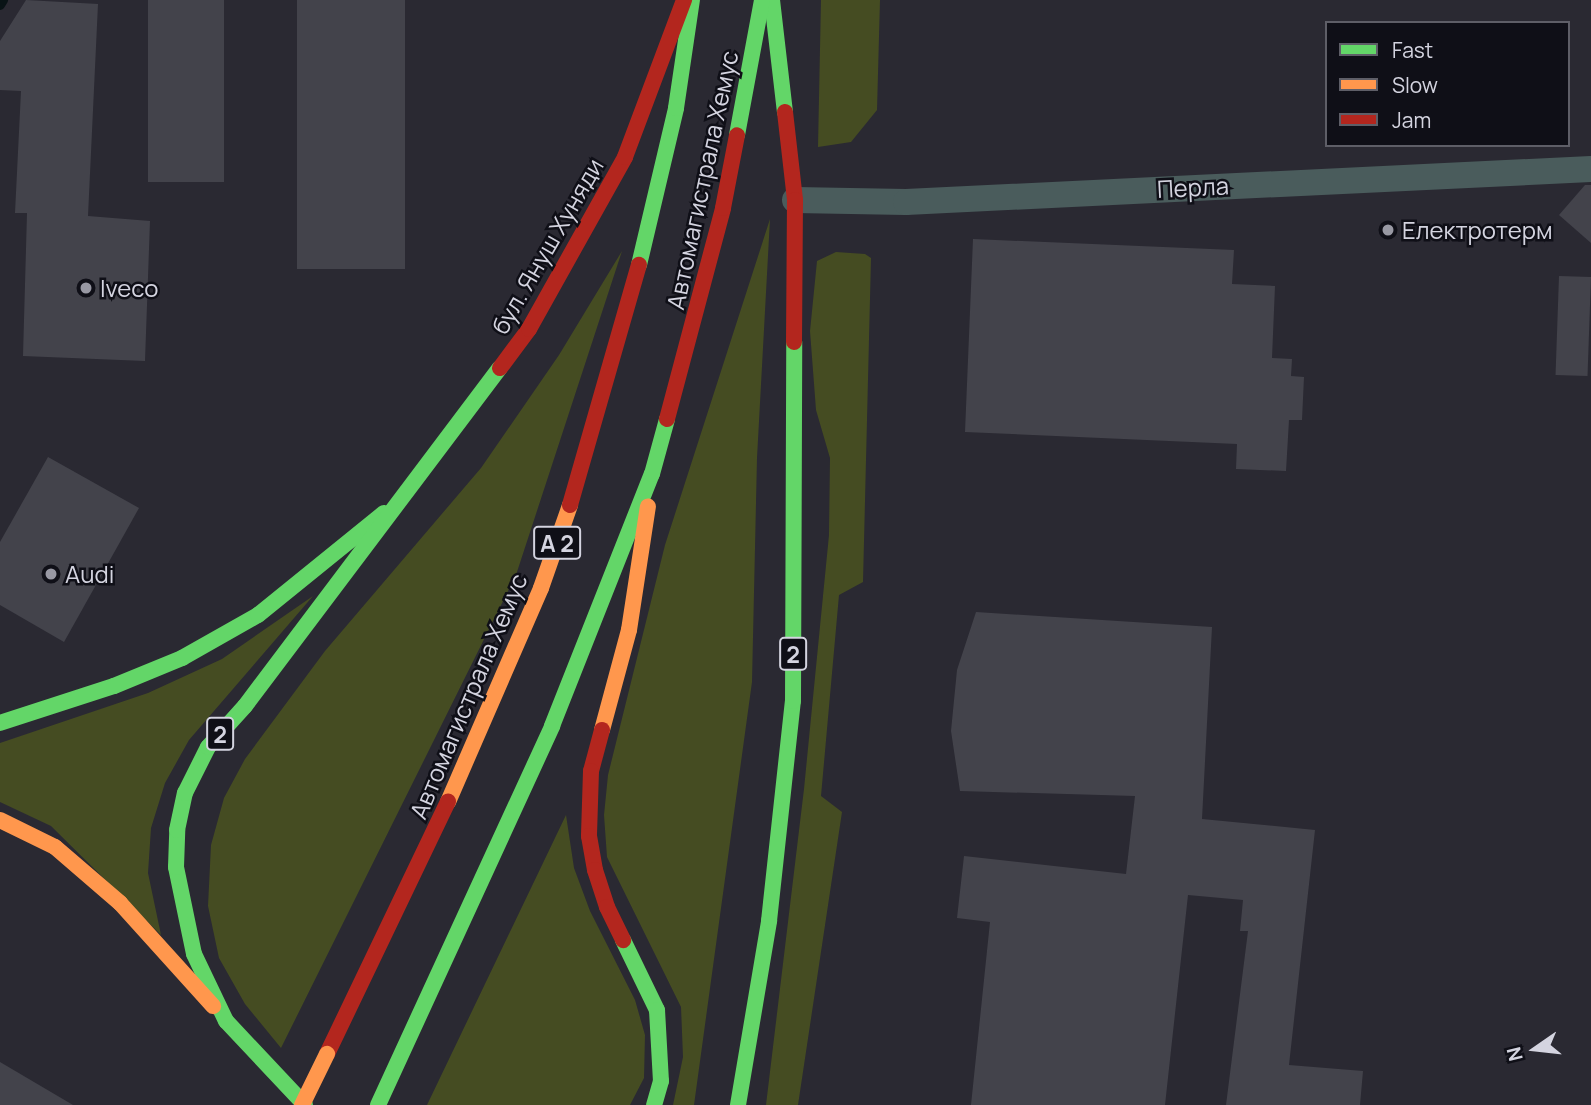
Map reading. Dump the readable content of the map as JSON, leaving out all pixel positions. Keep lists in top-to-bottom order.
{
  "streets": {
    "main road": [
      "Автомагистрала Хемус",
      "бул. Януш Хуняди",
      "A 2",
      "2"
    ],
    "street": ["Перла"]
  },
  "crossings": [
    ["Автомагистрала Хемус", "2"],
    ["Перла", "2"],
    ["бул. Януш Хуняди", "2"]
  ],
  "places": ["Електротерм", "Iveco", "Audi"],
  "legend": ["Fast", "Slow", "Jam"],
  "north": "left"
}
